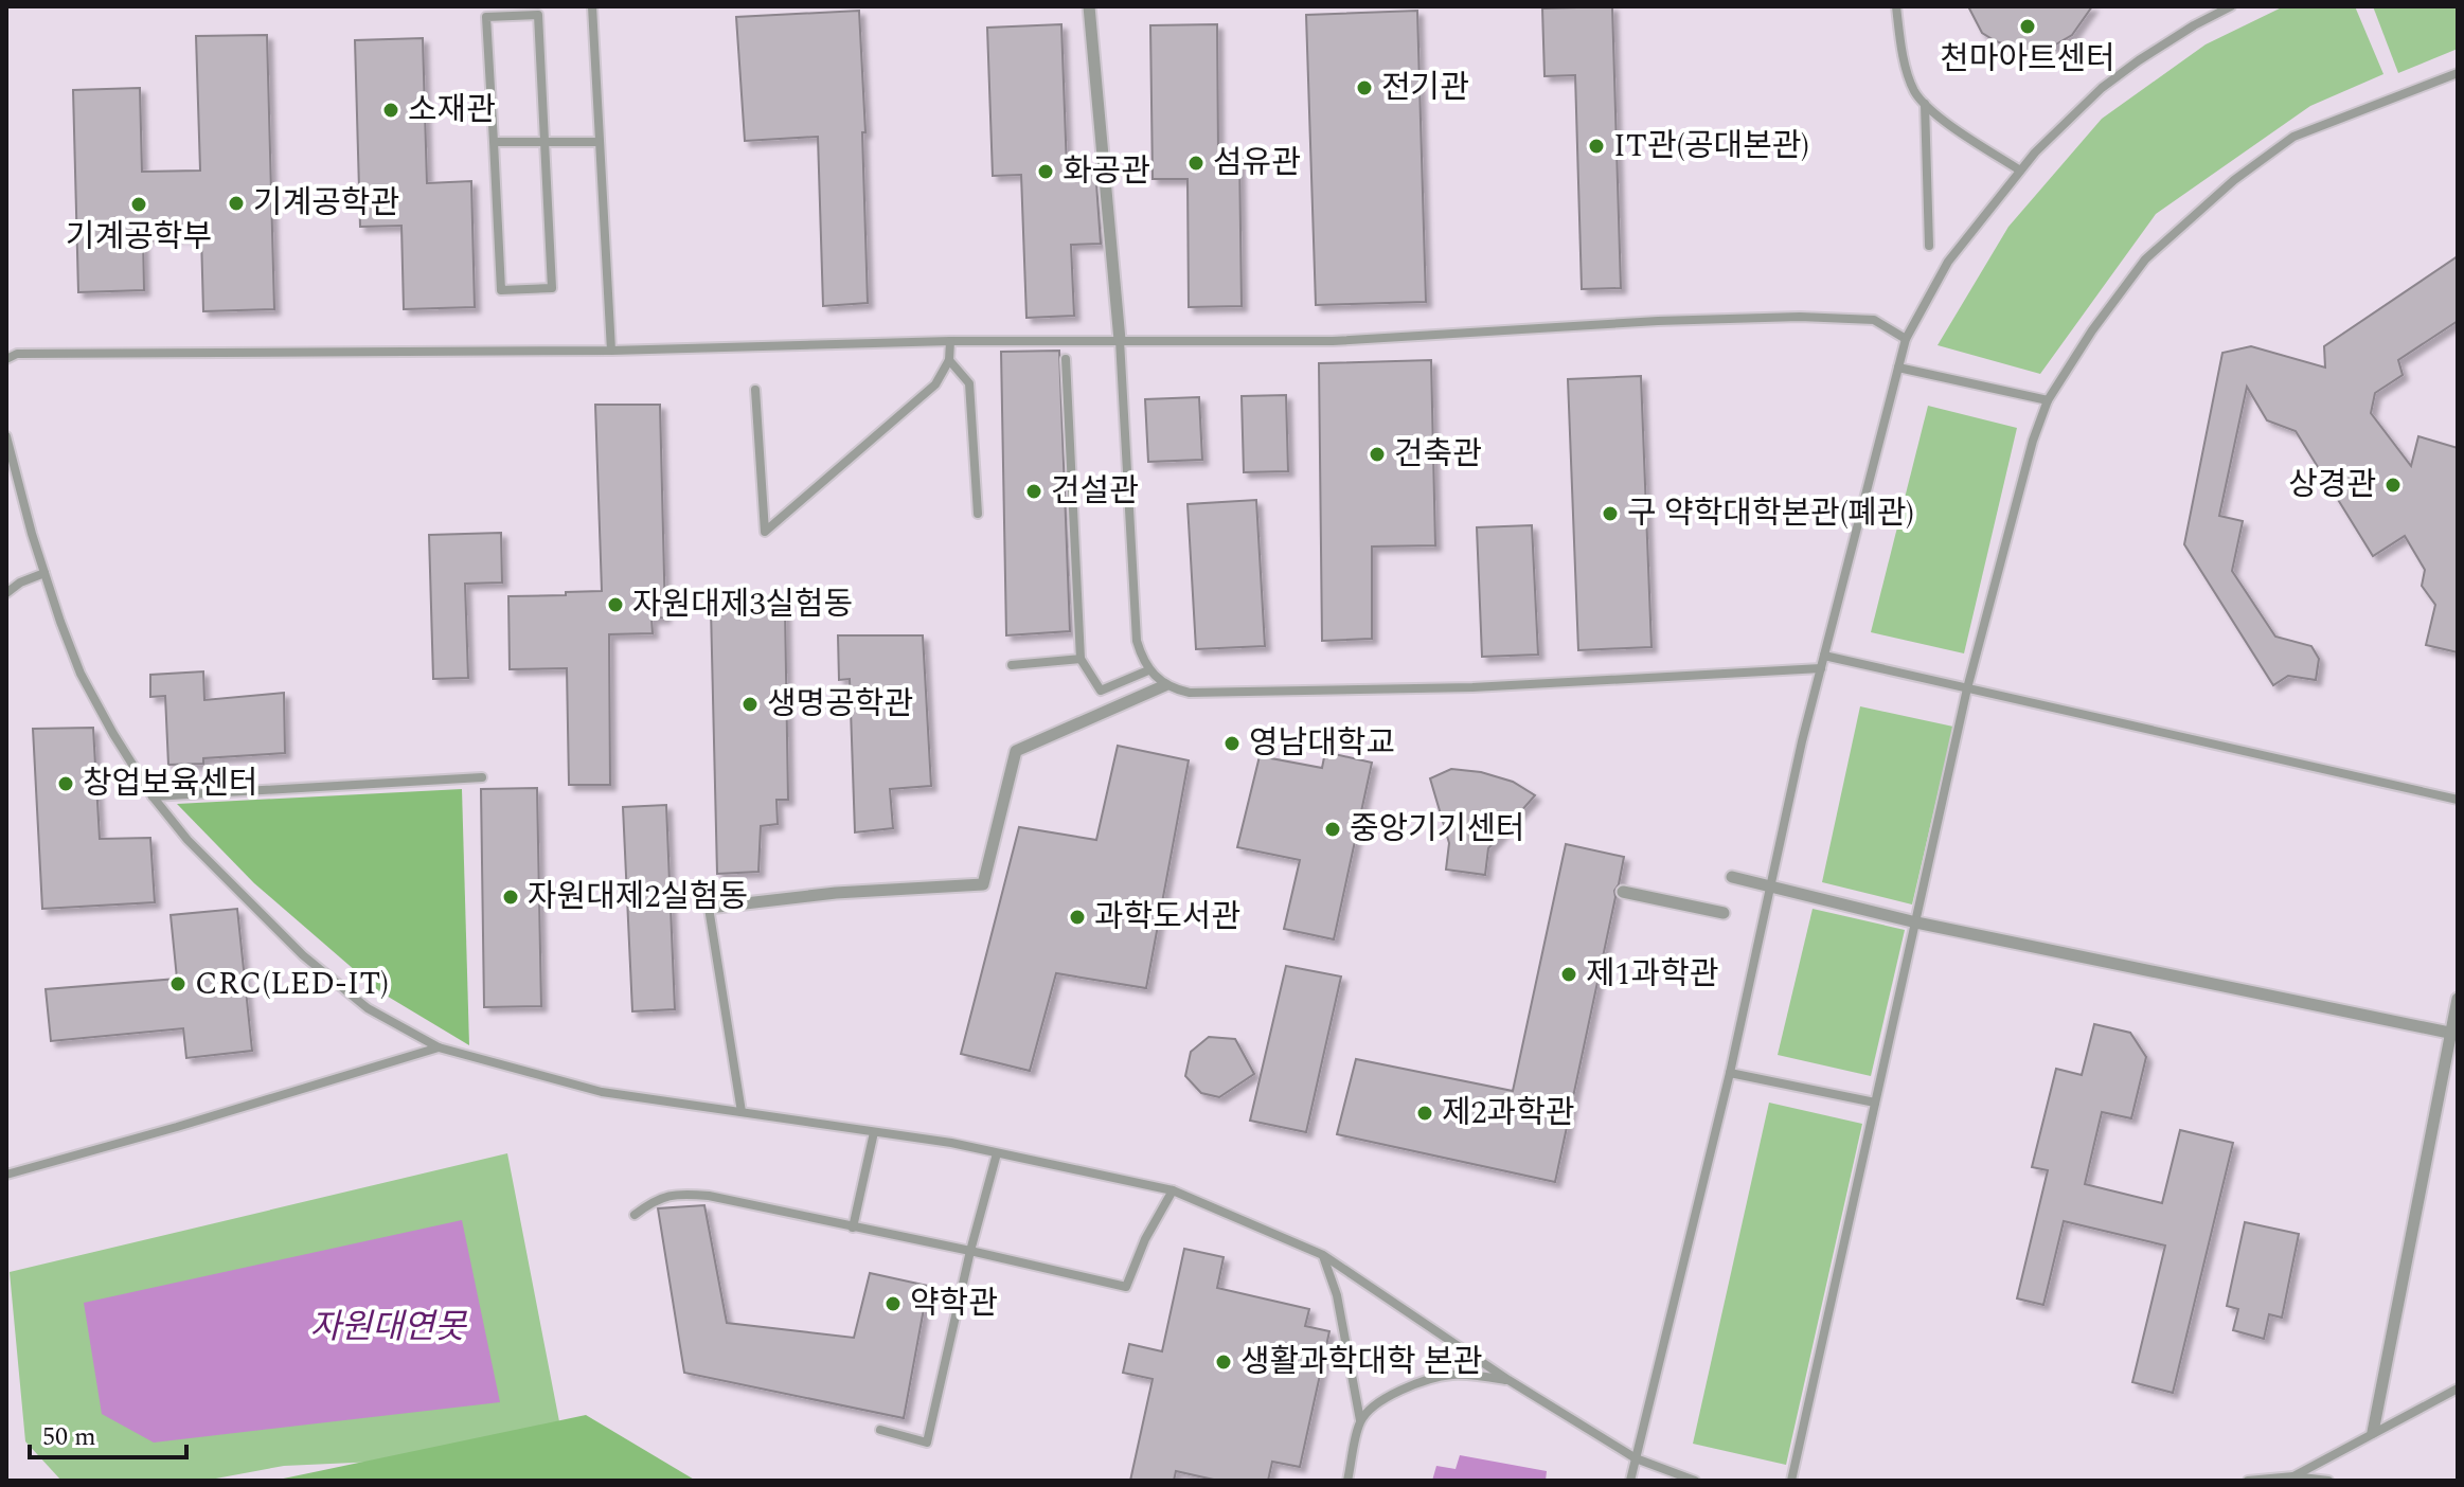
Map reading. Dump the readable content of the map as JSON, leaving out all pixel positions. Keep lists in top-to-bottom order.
{
  "water": ["자원대연못"],
  "places": [
    "천마아트센터",
    "전기관",
    "소재관",
    "IT관(공대본관)",
    "섬유관",
    "화공관",
    "기계공학관",
    "기계공학부",
    "건축관",
    "상경관",
    "건설관",
    "구 약학대학본관(폐관)",
    "자원대제3실험동",
    "생명공학관",
    "영남대학교",
    "창업보육센터",
    "중앙기기센터",
    "자원대제2실험동",
    "과학도서관",
    "제1과학관",
    "CRC(LED-IT)",
    "제2과학관",
    "약학관",
    "생활과학대학 본관"
  ],
  "scale_bar": "50 m"
}
